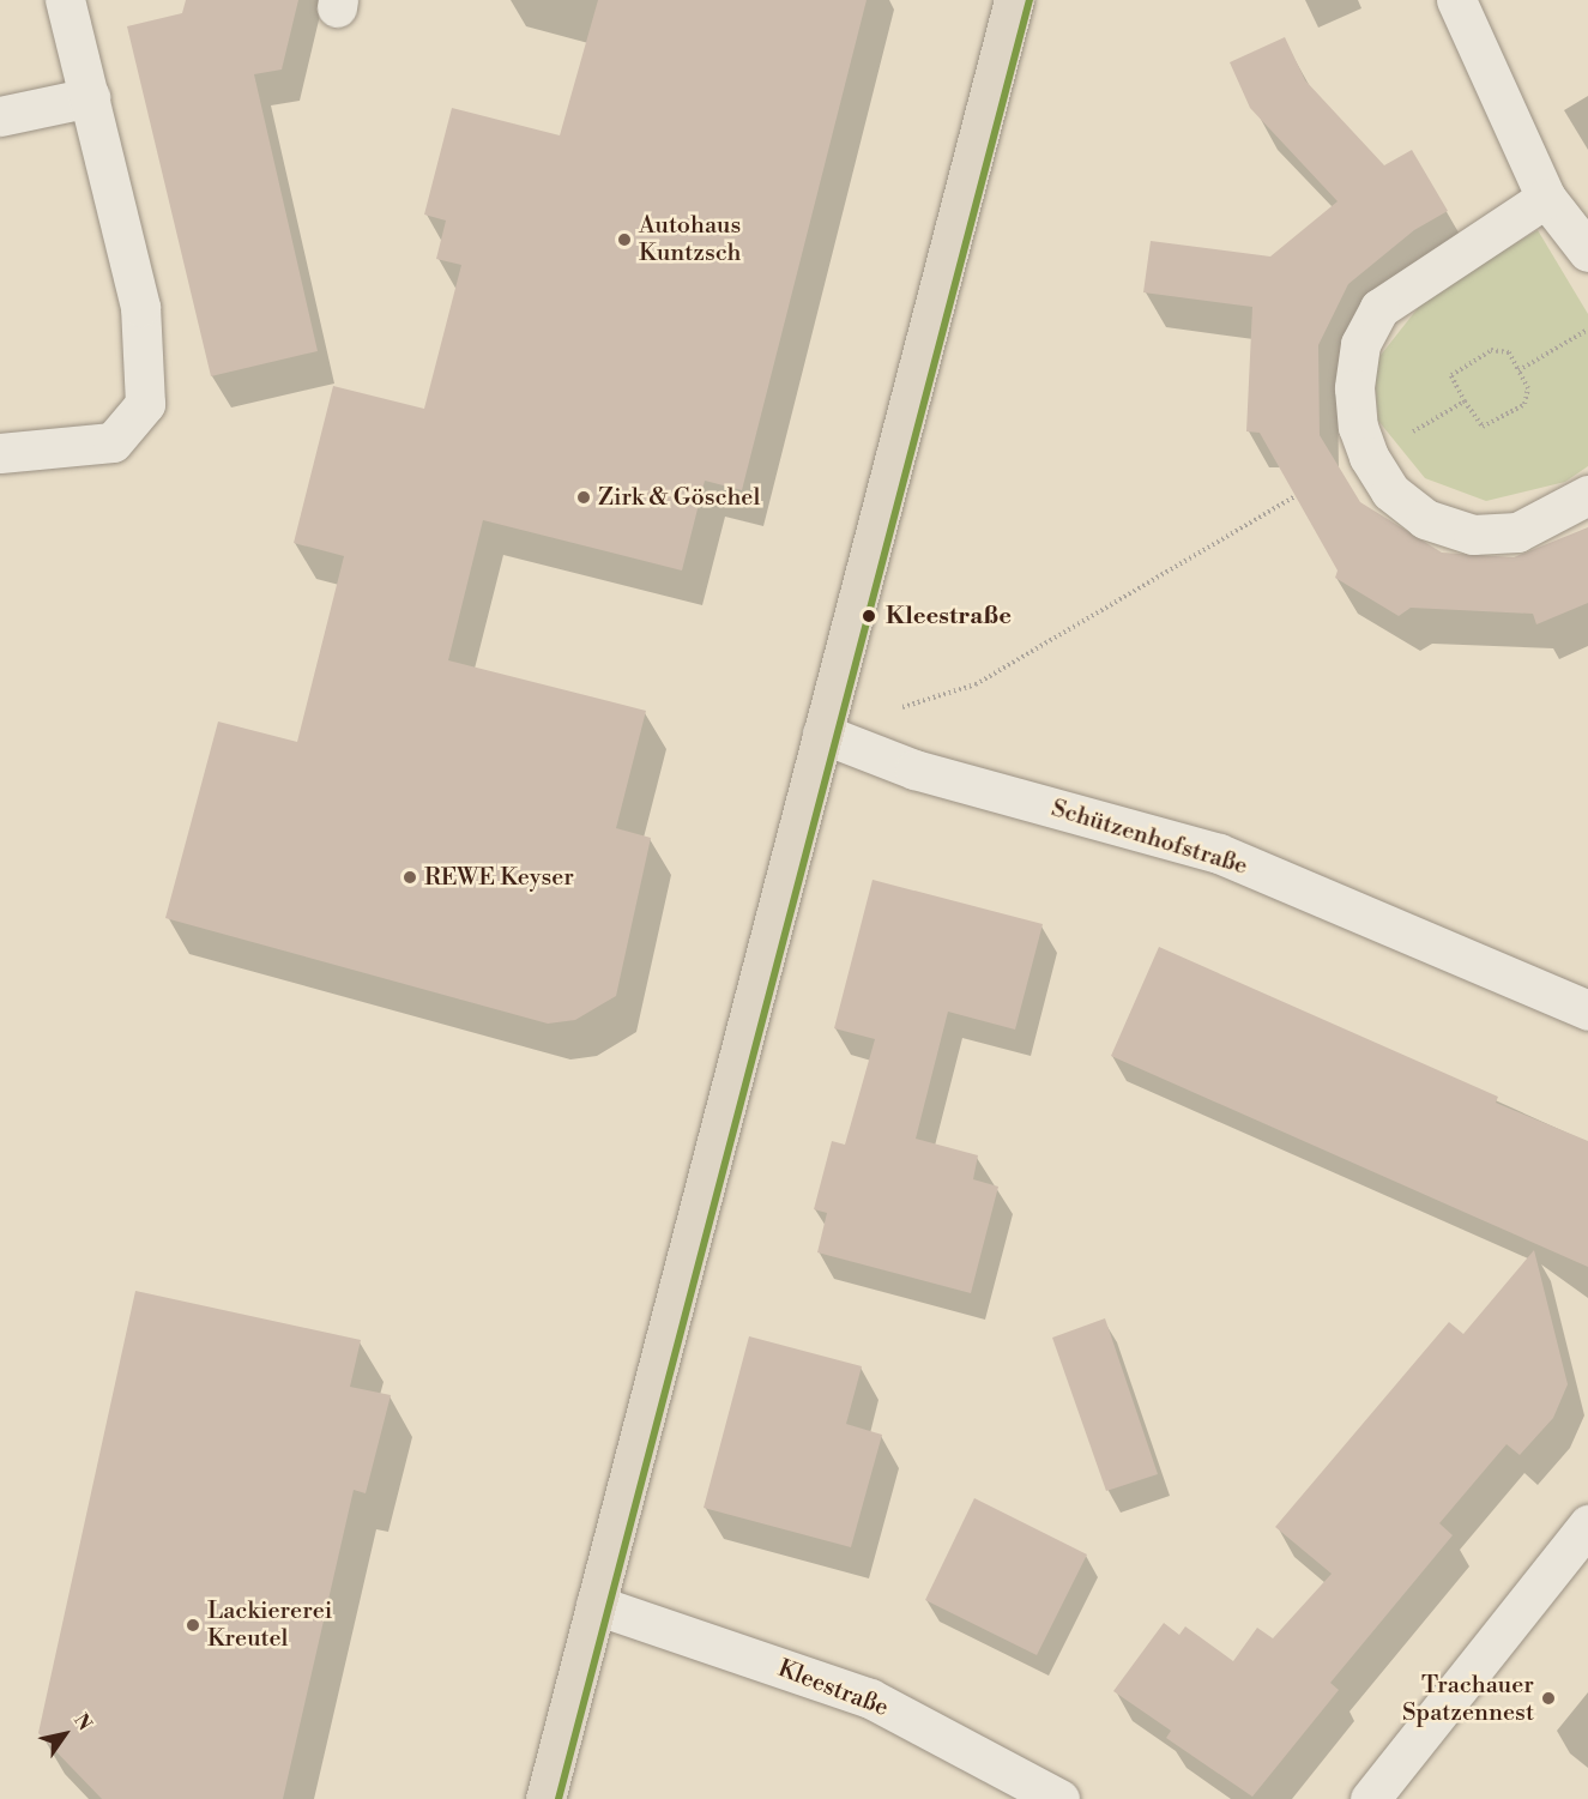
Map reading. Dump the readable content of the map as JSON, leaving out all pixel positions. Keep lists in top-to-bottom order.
{
  "streets": {
    "street": ["Schützenhofstraße", "Kleestraße"]
  },
  "places": [
    "Autohaus Kuntzsch",
    "Zirk & Göschel",
    "Kleestraße",
    "REWE Keyser",
    "Lackiererei Kreutel",
    "Trachauer Spatzennest"
  ],
  "north": "top right"
}
